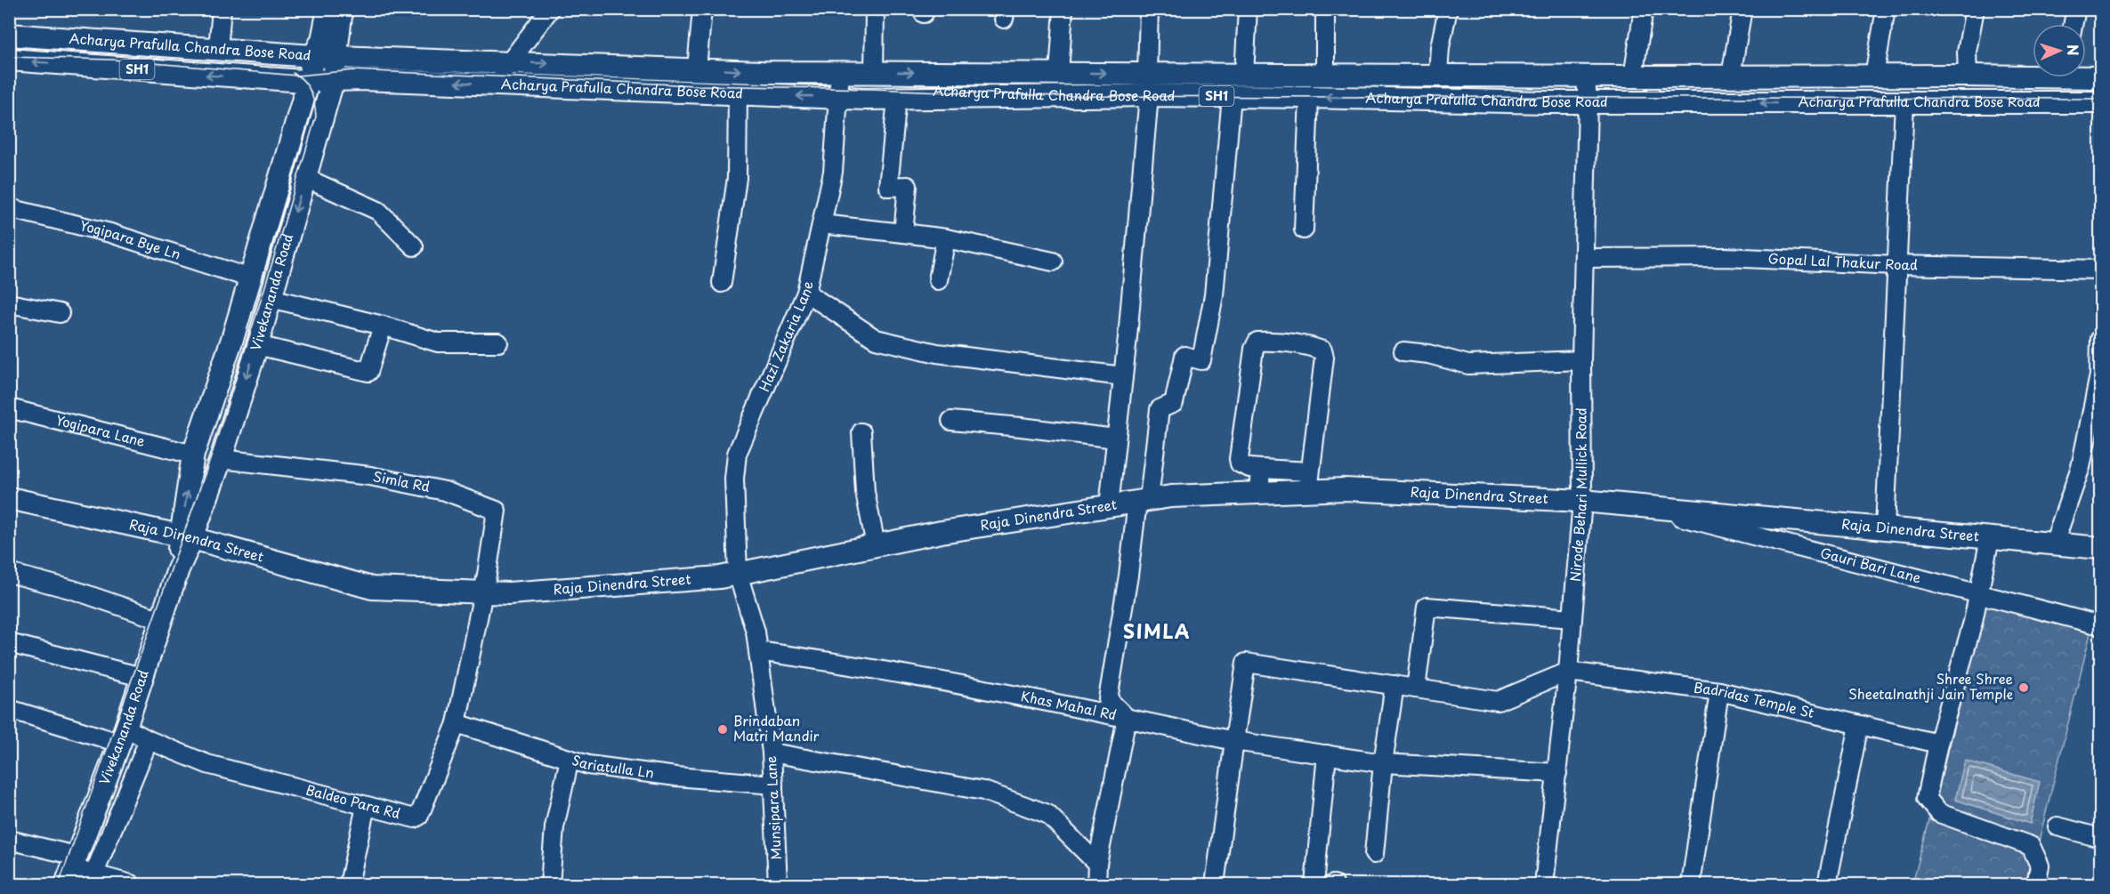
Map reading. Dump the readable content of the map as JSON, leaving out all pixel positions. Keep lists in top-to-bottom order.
{
  "streets": {
    "main road": [
      "Acharya Prafulla Chandra Bose Road",
      "SH1",
      "Vivekananda Road",
      "Raja Dinendra Street"
    ],
    "street": [
      "Yogipara Bye Ln",
      "Gopal Lal Thakur Road",
      "Hazi Zakaria Lane",
      "Yogipara Lane",
      "Simla Rd",
      "Nirode Behari Mullick Road",
      "Gauri Bari Lane",
      "Badridas Temple St",
      "Khas Mahal Rd",
      "Sariatulla Ln",
      "Baldeo Para Rd",
      "Munsipara Lane"
    ]
  },
  "crossings": [
    ["Acharya Prafulla Chandra Bose Road", "Vivekananda Road"],
    ["Acharya Prafulla Chandra Bose Road", "Hazi Zakaria Lane"],
    ["Acharya Prafulla Chandra Bose Road", "Nirode Behari Mullick Road"],
    ["Yogipara Bye Ln", "Vivekananda Road"],
    ["Gopal Lal Thakur Road", "Nirode Behari Mullick Road"],
    ["Vivekananda Road", "Yogipara Lane"],
    ["Vivekananda Road", "Simla Rd"],
    ["Vivekananda Road", "Raja Dinendra Street"],
    ["Vivekananda Road", "Baldeo Para Rd"],
    ["Hazi Zakaria Lane", "Raja Dinendra Street"],
    ["Hazi Zakaria Lane", "Munsipara Lane"],
    ["Simla Rd", "Raja Dinendra Street"],
    ["Simla Rd", "Baldeo Para Rd"],
    ["Nirode Behari Mullick Road", "Raja Dinendra Street"],
    ["Nirode Behari Mullick Road", "Badridas Temple St"],
    ["Nirode Behari Mullick Road", "Khas Mahal Rd"],
    ["Raja Dinendra Street", "Gauri Bari Lane"],
    ["Raja Dinendra Street", "Baldeo Para Rd"],
    ["Raja Dinendra Street", "Munsipara Lane"],
    ["Khas Mahal Rd", "Munsipara Lane"],
    ["Sariatulla Ln", "Baldeo Para Rd"],
    ["Sariatulla Ln", "Munsipara Lane"]
  ],
  "districts": ["SIMLA"],
  "places": ["Shree Shree Sheetalnathji Jain Temple", "Brindaban Matri Mandir"],
  "north": "right"
}
